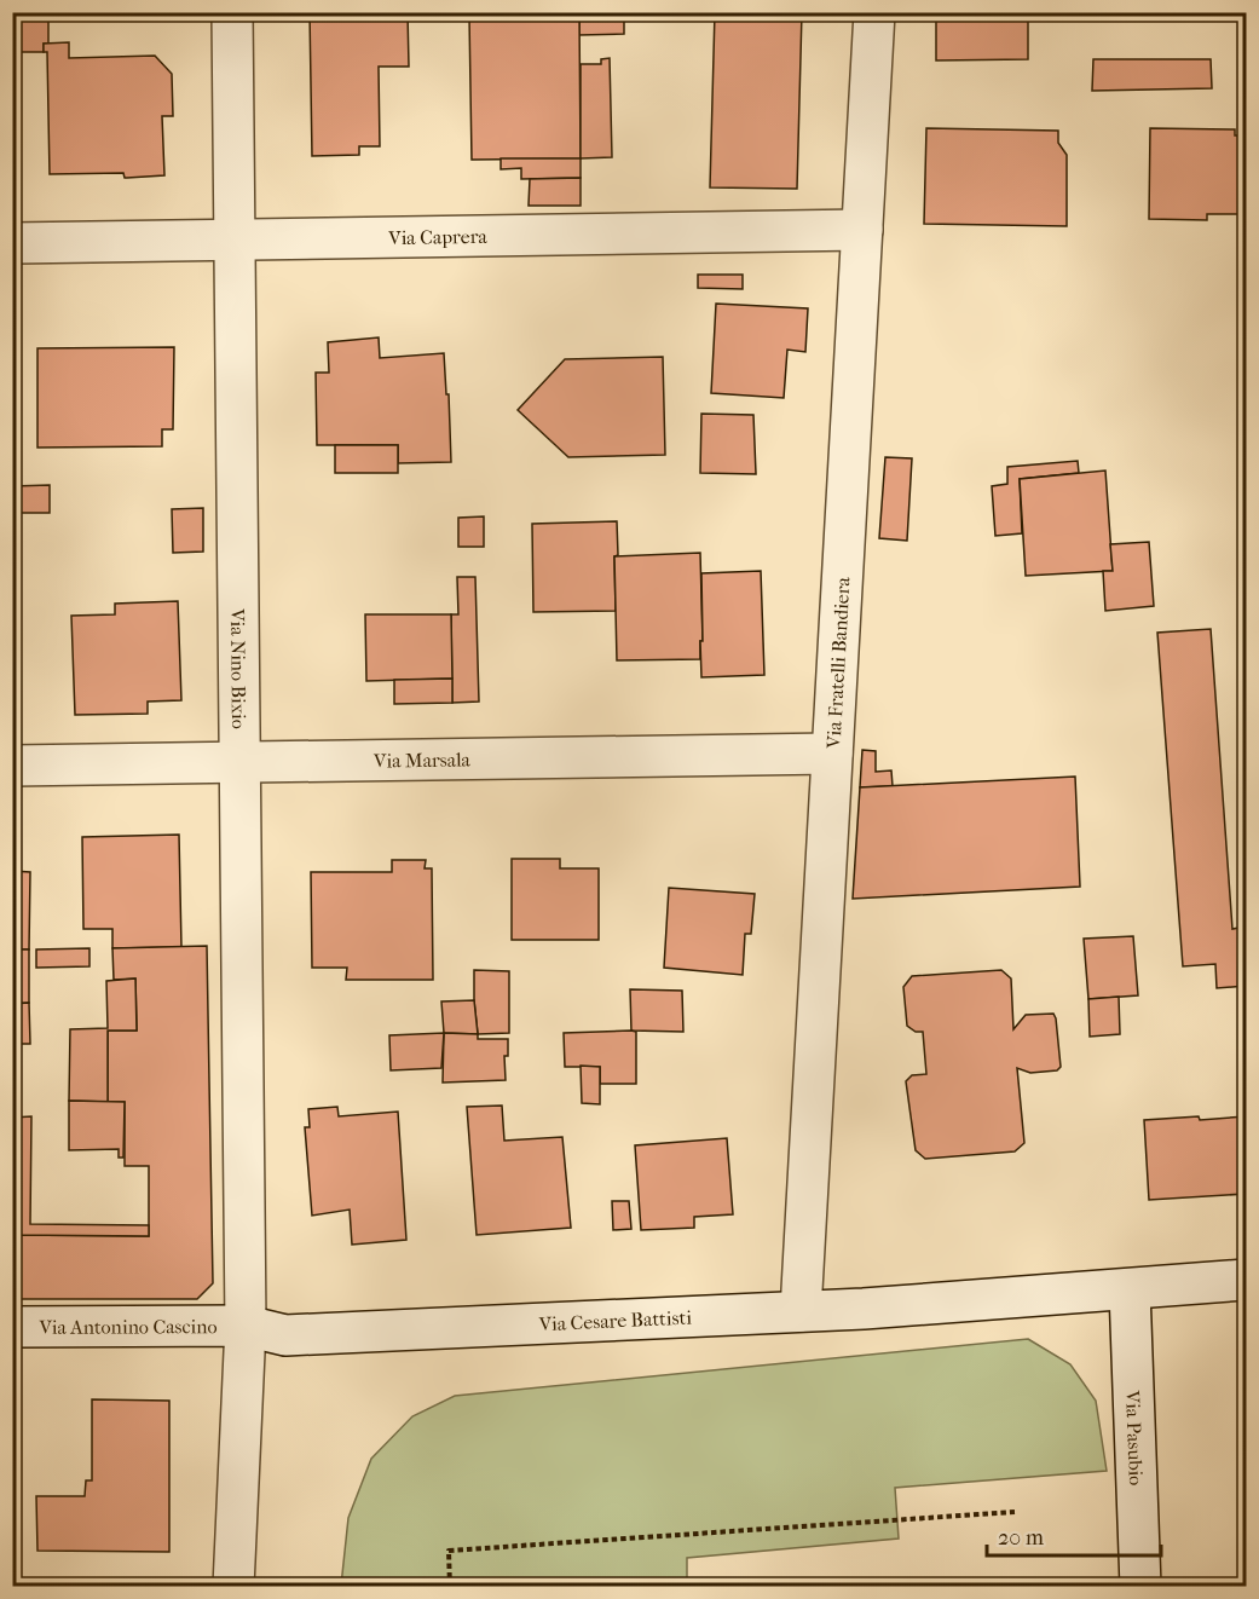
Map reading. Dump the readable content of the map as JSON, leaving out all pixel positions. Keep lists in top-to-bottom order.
{
  "streets": {
    "street": [
      "Via Caprera",
      "Via Fratelli Bandiera",
      "Via Nino Bixio",
      "Via Marsala",
      "Via Cesare Battisti",
      "Via Antonino Cascino",
      "Via Pasubio"
    ]
  },
  "crossings": [
    ["Via Caprera", "Via Fratelli Bandiera"],
    ["Via Caprera", "Via Nino Bixio"],
    ["Via Fratelli Bandiera", "Via Marsala"],
    ["Via Fratelli Bandiera", "Via Cesare Battisti"],
    ["Via Nino Bixio", "Via Marsala"],
    ["Via Nino Bixio", "Via Cesare Battisti"],
    ["Via Nino Bixio", "Via Antonino Cascino"],
    ["Via Cesare Battisti", "Via Antonino Cascino"],
    ["Via Cesare Battisti", "Via Pasubio"]
  ],
  "scale_bar": "20 m"
}
